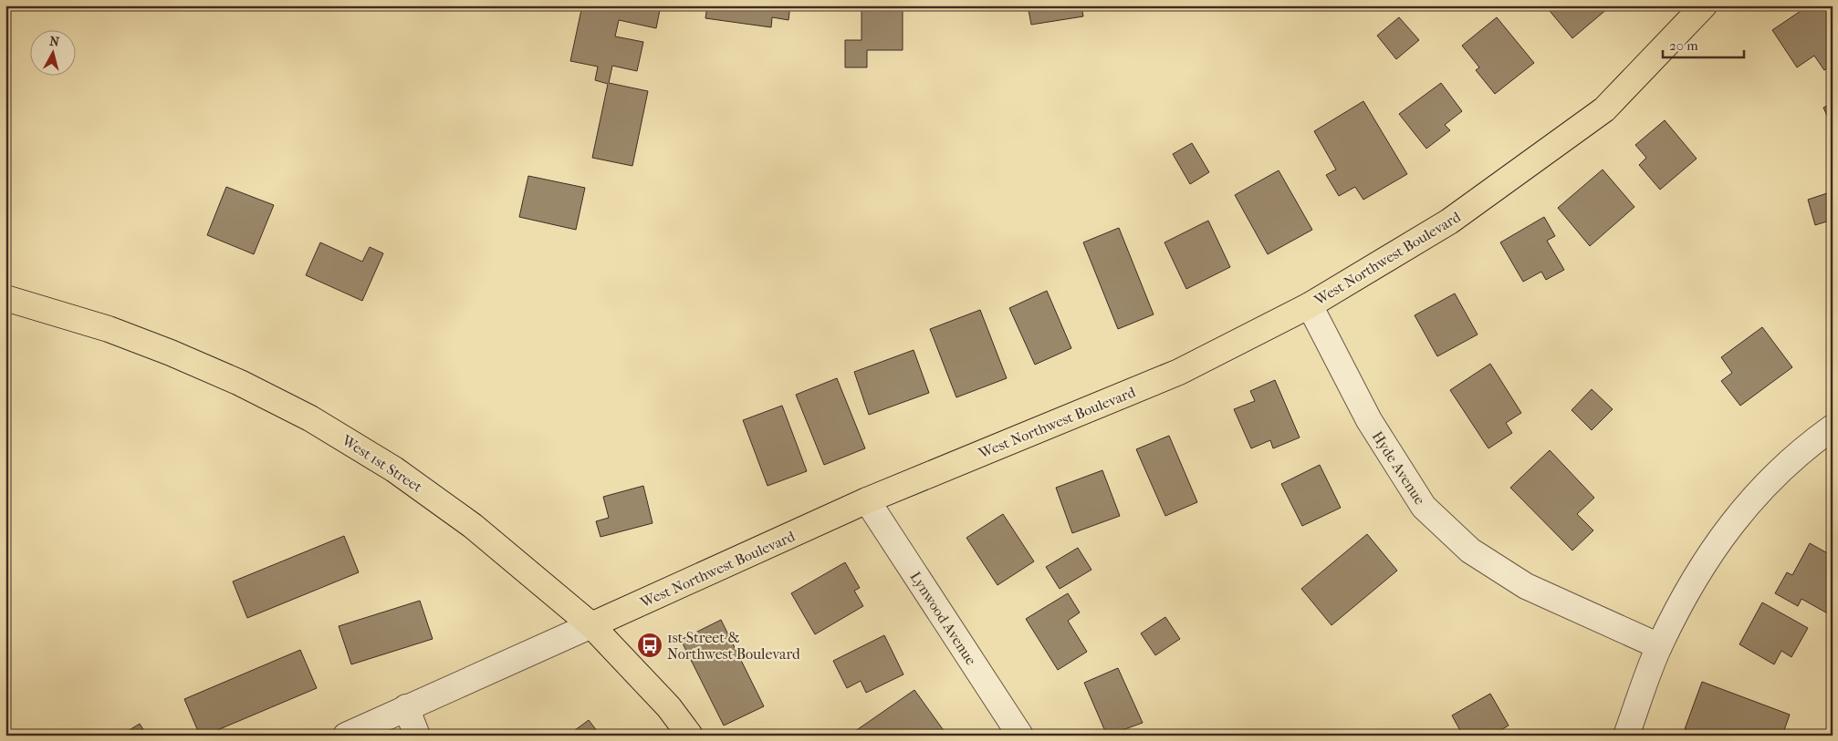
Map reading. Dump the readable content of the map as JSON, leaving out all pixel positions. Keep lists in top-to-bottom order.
{
  "streets": {
    "main road": ["West Northwest Boulevard", "West 1st Street"],
    "street": ["Hyde Avenue", "Lynwood Avenue"]
  },
  "crossings": [
    ["West Northwest Boulevard", "West 1st Street"],
    ["West Northwest Boulevard", "Hyde Avenue"],
    ["West Northwest Boulevard", "Lynwood Avenue"]
  ],
  "places": {
    "bus stop": ["1st Street & Northwest Boulevard"]
  },
  "scale_bar": "20 m",
  "north": "top"
}
